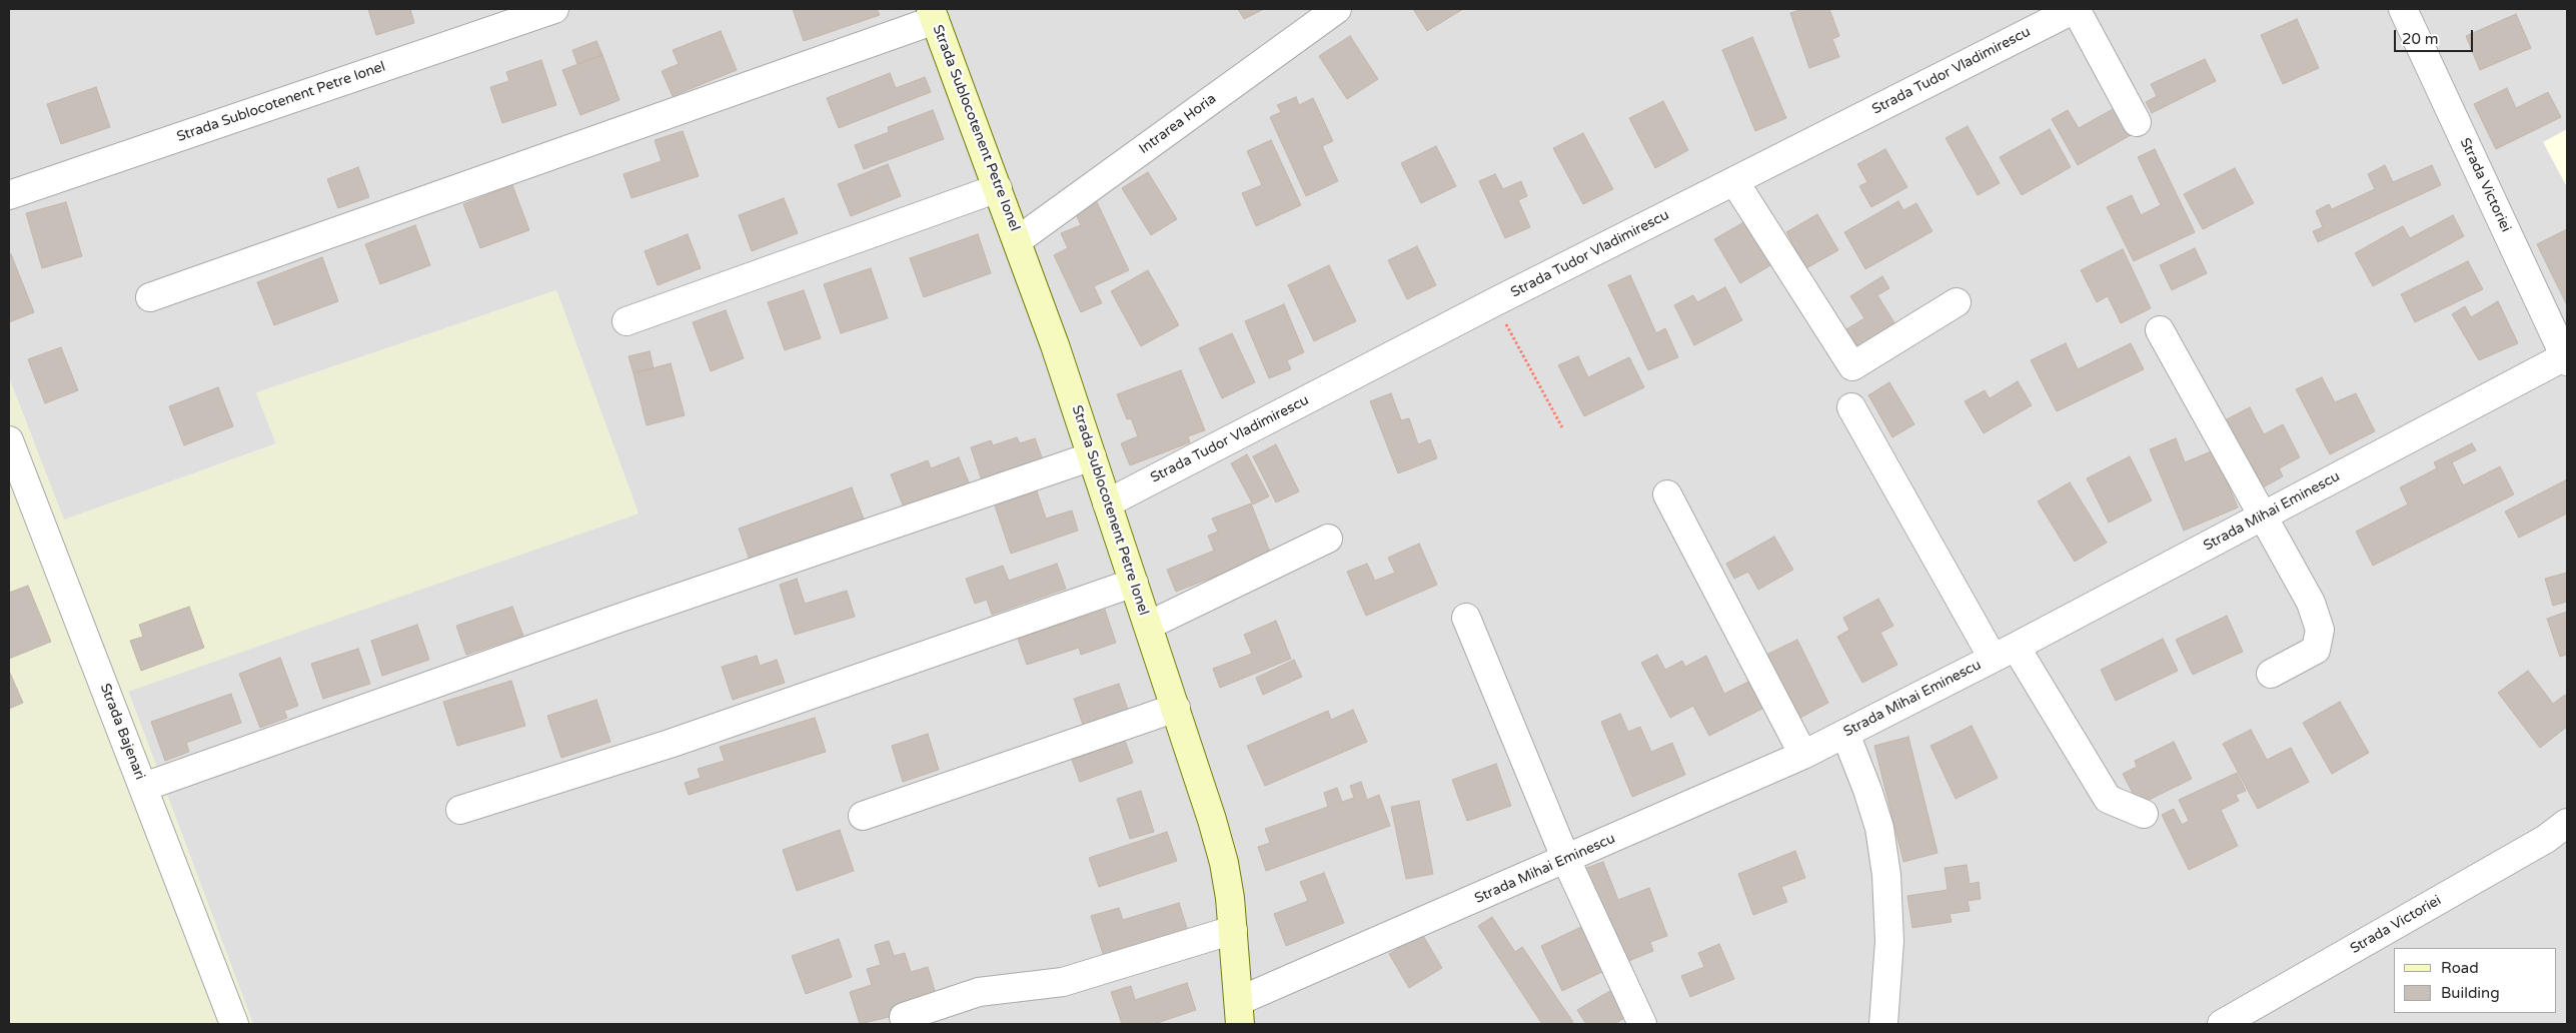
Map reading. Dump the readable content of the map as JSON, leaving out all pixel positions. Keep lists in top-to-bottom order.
{
  "streets": {
    "main road": ["Strada Sublocotenent Petre Ionel"],
    "street": [
      "Strada Tudor Vladimirescu",
      "Intrarea Horia",
      "Strada Victoriei",
      "Strada Mihai Eminescu",
      "Strada Bajenari"
    ]
  },
  "crossings": [
    ["Strada Tudor Vladimirescu", "Strada Sublocotenent Petre Ionel"],
    ["Strada Sublocotenent Petre Ionel", "Intrarea Horia"],
    ["Strada Sublocotenent Petre Ionel", "Strada Mihai Eminescu"],
    ["Strada Victoriei", "Strada Mihai Eminescu"]
  ],
  "legend": ["Road", "Building"],
  "scale_bar": "20 m"
}
